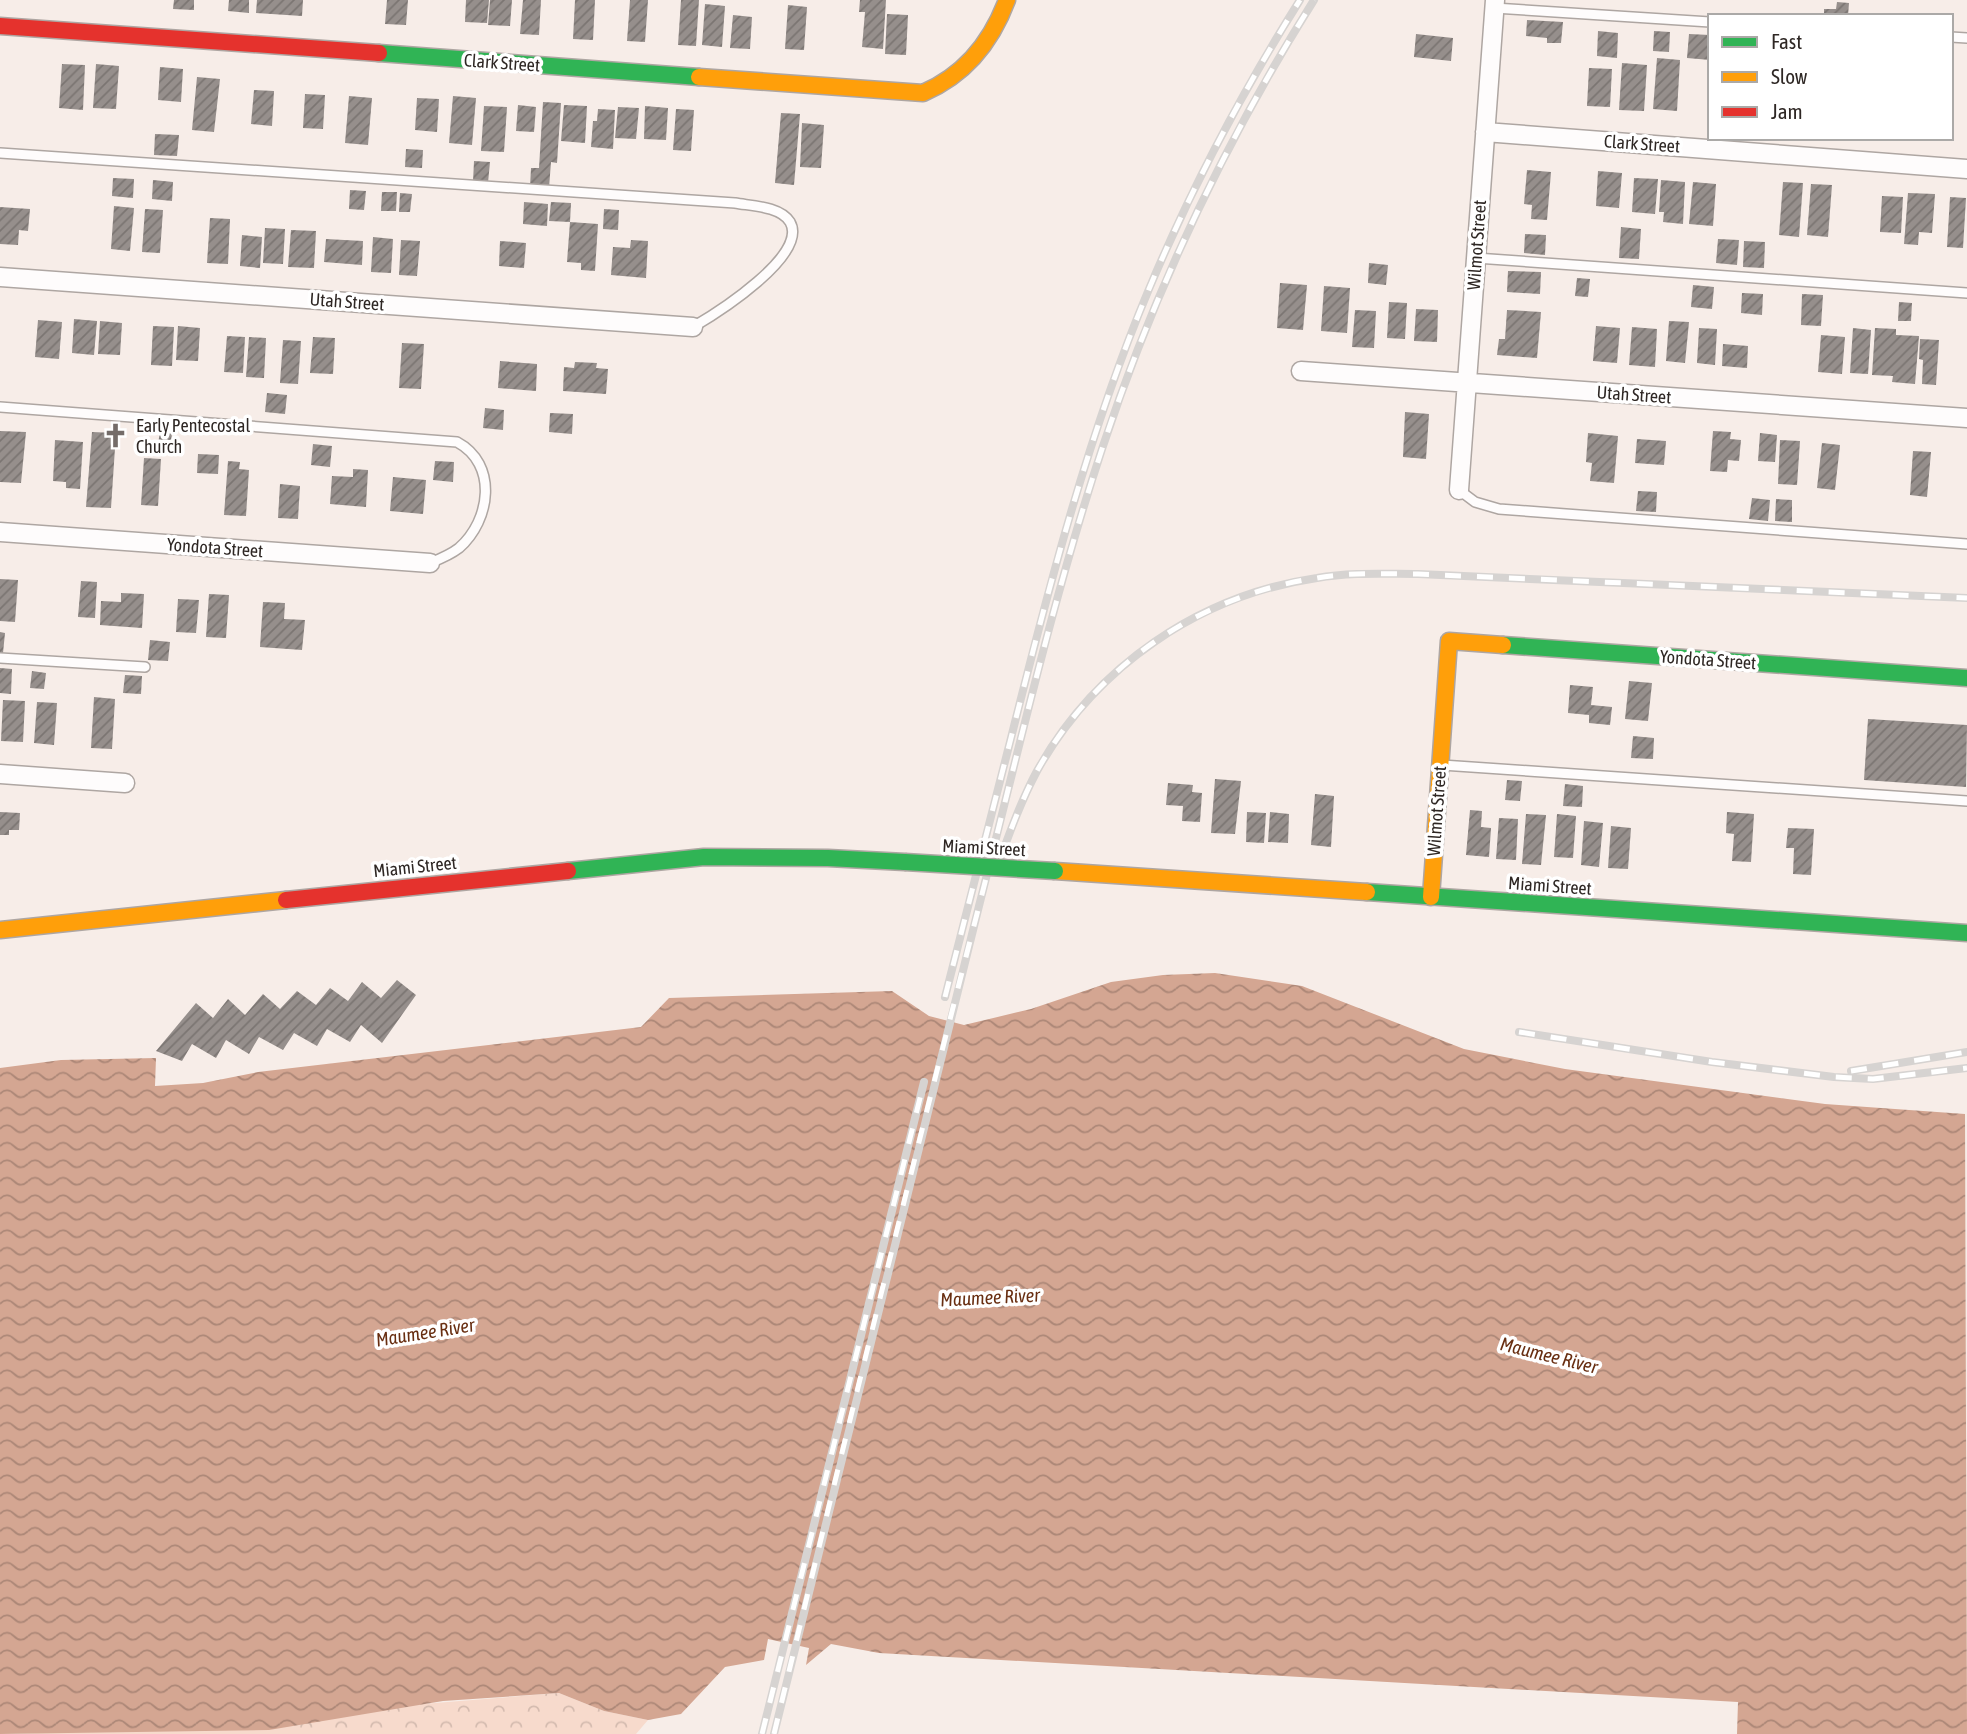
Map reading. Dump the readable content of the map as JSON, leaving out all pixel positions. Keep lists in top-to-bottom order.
{
  "streets": {
    "street": [
      "Clark Street",
      "Wilmot Street",
      "Utah Street",
      "Yondota Street",
      "Miami Street"
    ]
  },
  "crossings": [
    ["Clark Street", "Wilmot Street"],
    ["Wilmot Street", "Utah Street"],
    ["Wilmot Street", "Yondota Street"],
    ["Wilmot Street", "Miami Street"]
  ],
  "water": ["Maumee River"],
  "places": {
    "church": ["Early Pentecostal Church"]
  },
  "legend": ["Fast", "Slow", "Jam"]
}
